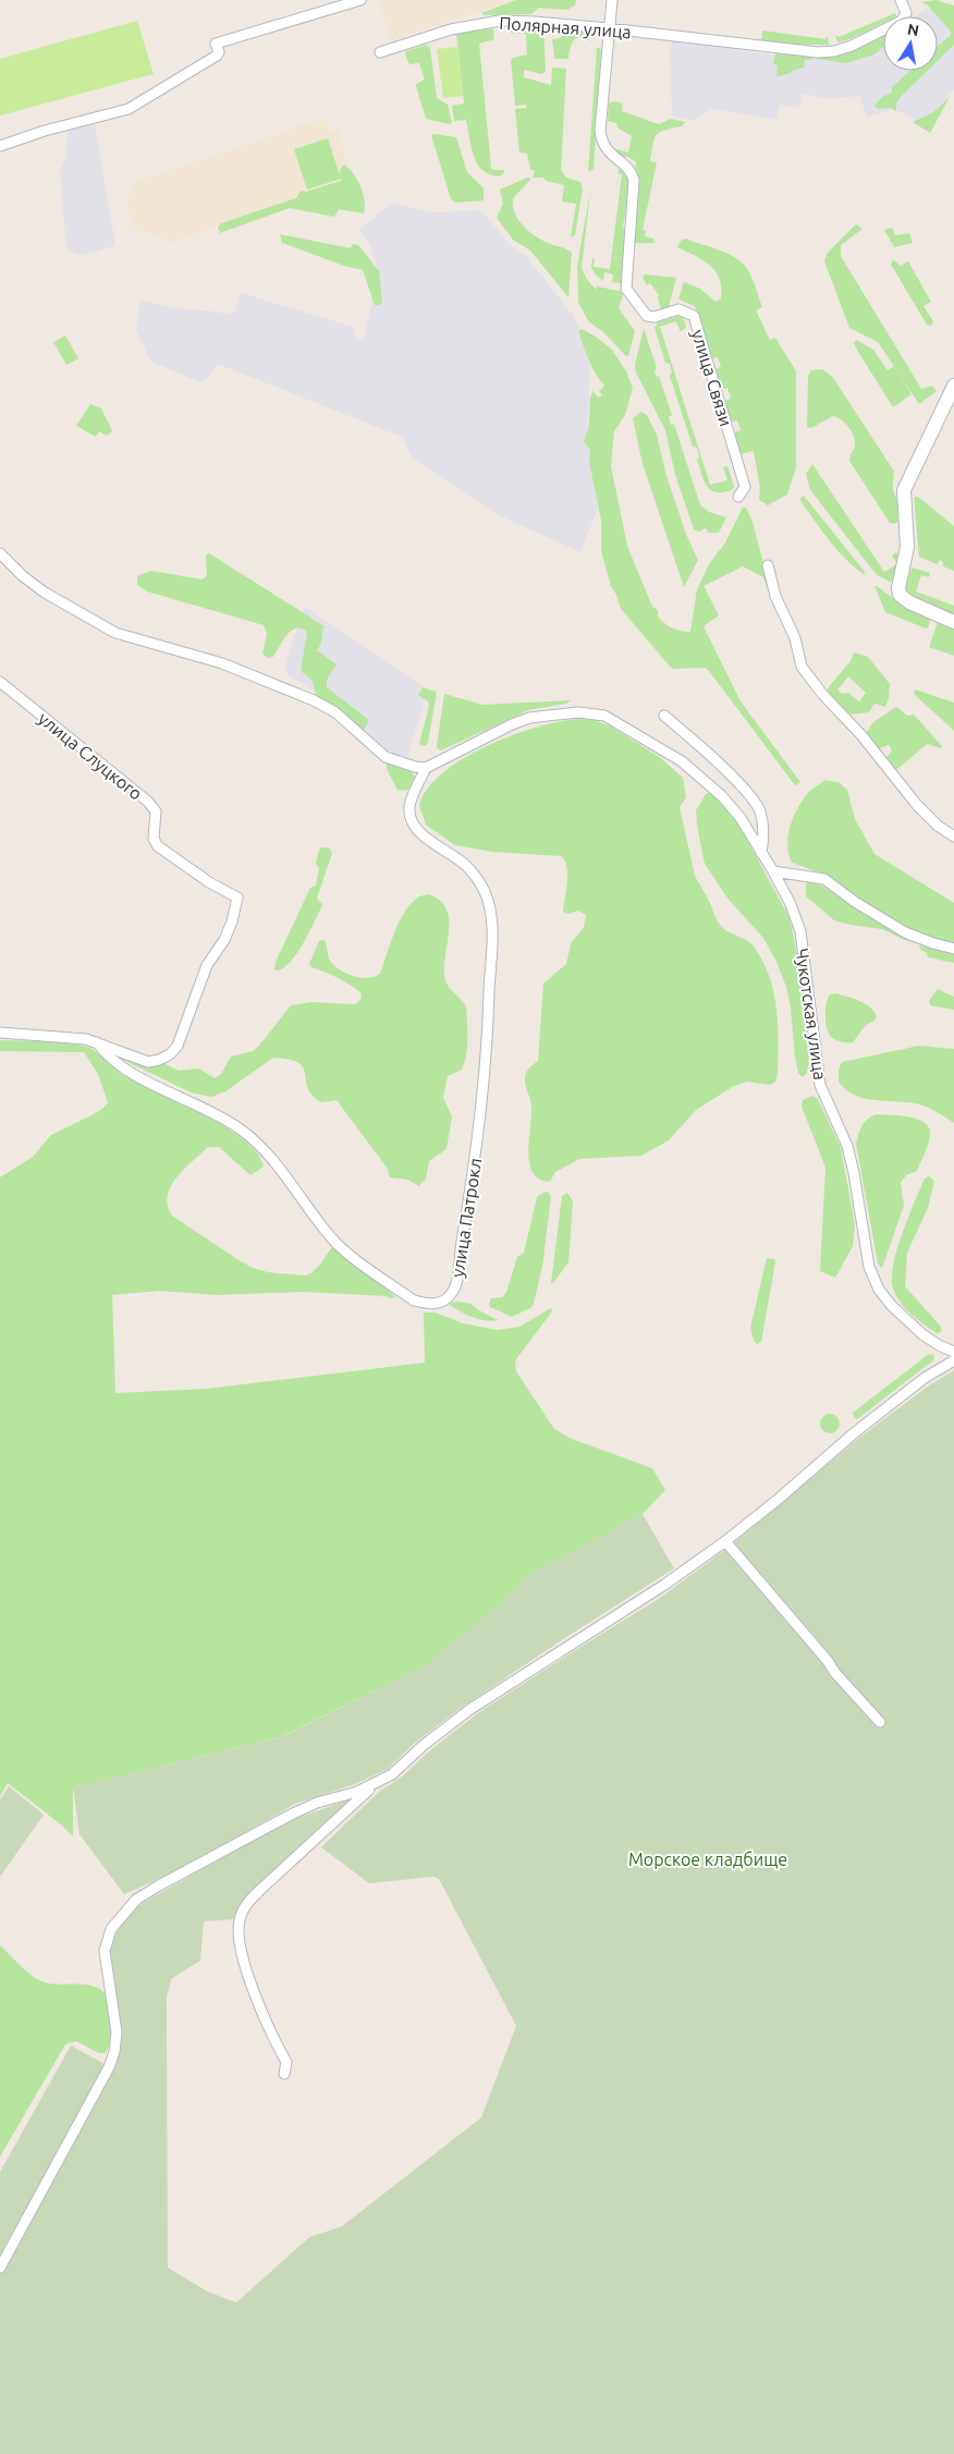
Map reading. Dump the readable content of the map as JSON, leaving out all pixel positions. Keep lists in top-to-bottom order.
{
  "streets": {
    "street": [
      "Полярная улица",
      "улица Связи",
      "улица Слуцкого",
      "Чукотская улица",
      "улица Патрокл"
    ]
  },
  "crossings": [
    ["Полярная улица", "улица Связи"],
    ["улица Слуцкого", "улица Патрокл"],
    ["Чукотская улица", "улица Патрокл"]
  ],
  "parks": ["Морское кладбище"],
  "north": "top"
}
